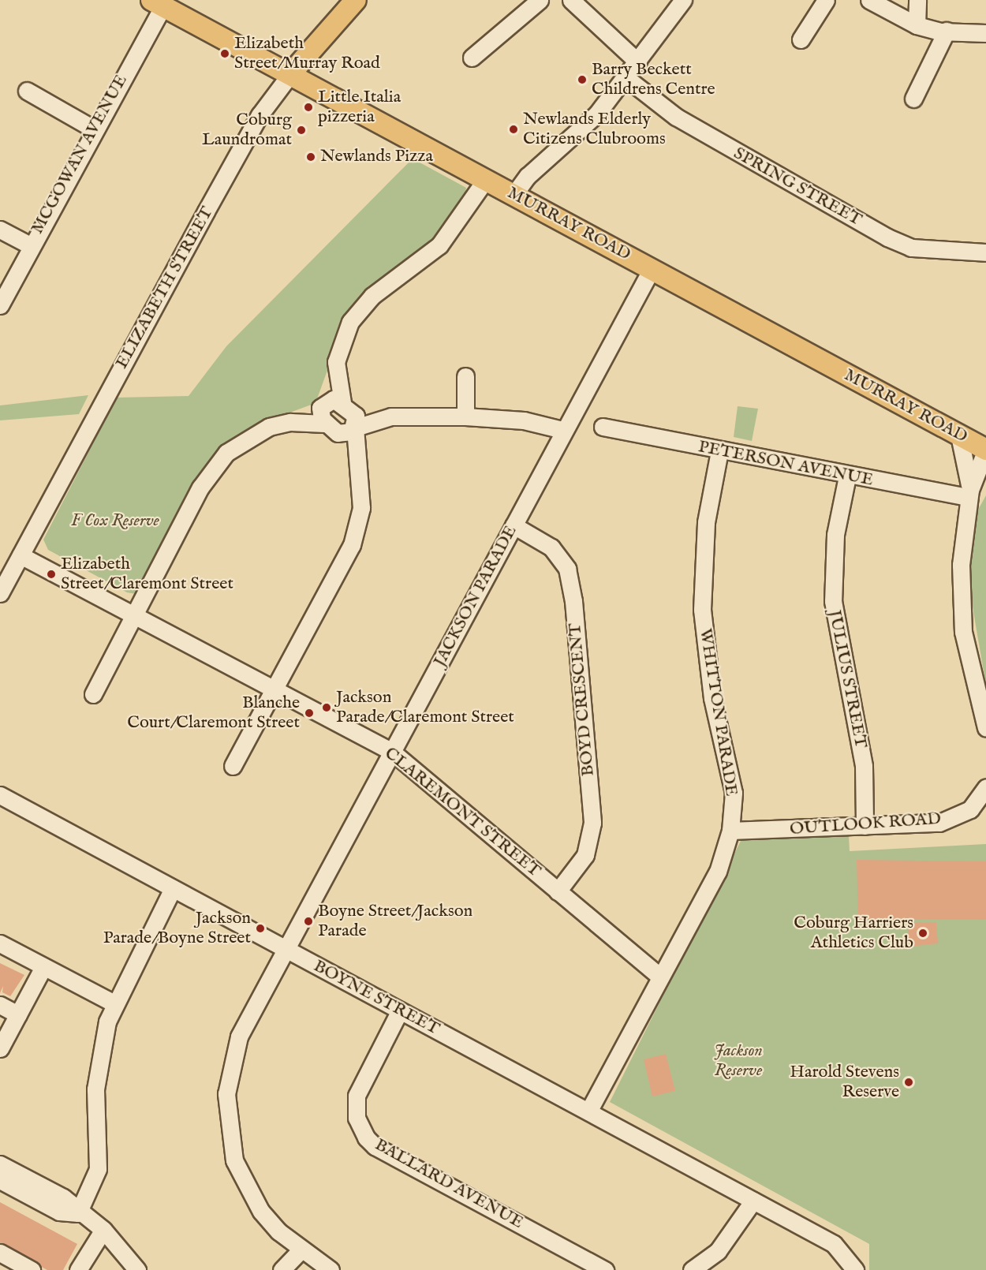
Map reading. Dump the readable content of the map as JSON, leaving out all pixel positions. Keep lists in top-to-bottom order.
{
  "streets": {
    "main road": ["MURRAY ROAD", "ELIZABETH STREET"],
    "street": [
      "MCGOWAN AVENUE",
      "SPRING STREET",
      "PETERSON AVENUE",
      "JACKSON PARADE",
      "JULIUS STREET",
      "BOYD CRESCENT",
      "WHITTON PARADE",
      "CLAREMONT STREET",
      "OUTLOOK ROAD",
      "BOYNE STREET",
      "BALLARD AVENUE"
    ]
  },
  "crossings": [
    ["MCGOWAN AVENUE", "MURRAY ROAD"],
    ["MURRAY ROAD", "ELIZABETH STREET"],
    ["MURRAY ROAD", "JACKSON PARADE"],
    ["ELIZABETH STREET", "CLAREMONT STREET"],
    ["PETERSON AVENUE", "JULIUS STREET"],
    ["PETERSON AVENUE", "WHITTON PARADE"],
    ["JACKSON PARADE", "BOYD CRESCENT"],
    ["JACKSON PARADE", "CLAREMONT STREET"],
    ["JACKSON PARADE", "BOYNE STREET"],
    ["JULIUS STREET", "OUTLOOK ROAD"],
    ["BOYD CRESCENT", "CLAREMONT STREET"],
    ["WHITTON PARADE", "CLAREMONT STREET"],
    ["WHITTON PARADE", "OUTLOOK ROAD"],
    ["WHITTON PARADE", "BOYNE STREET"],
    ["BOYNE STREET", "BALLARD AVENUE"]
  ],
  "parks": ["F Cox Reserve", "Jackson Reserve"],
  "places": [
    "Elizabeth Street/Murray Road",
    "Barry Beckett Childrens Centre",
    "Little Italia pizzeria",
    "Newlands Elderly Citizens Clubrooms",
    "Coburg Laundromat",
    "Newlands Pizza",
    "Elizabeth Street/Claremont Street",
    "Jackson Parade/Claremont Street",
    "Blanche Court/Claremont Street",
    "Boyne Street/Jackson Parade",
    "Jackson Parade/Boyne Street",
    "Coburg Harriers Athletics Club",
    "Harold Stevens Reserve"
  ]
}
